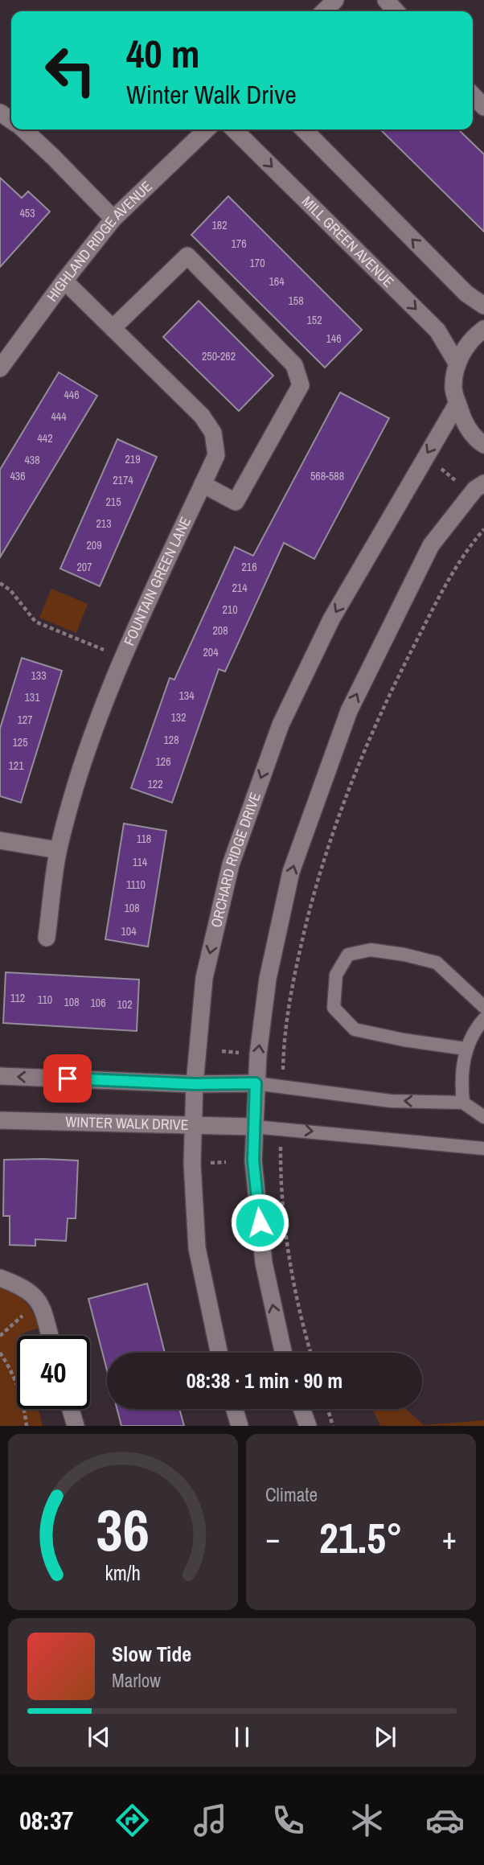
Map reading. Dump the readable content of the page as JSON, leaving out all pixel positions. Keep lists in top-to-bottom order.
{
  "streets": {
    "street": [
      "MILL GREEN AVENUE",
      "HIGHLAND RIDGE AVENUE",
      "FOUNTAIN GREEN LANE",
      "ORCHARD RIDGE DRIVE",
      "WINTER WALK DRIVE"
    ]
  },
  "crossings": [
    ["HIGHLAND RIDGE AVENUE", "FOUNTAIN GREEN LANE"],
    ["ORCHARD RIDGE DRIVE", "WINTER WALK DRIVE"]
  ],
  "house_numbers": [
    "453",
    "182",
    "176",
    "170",
    "164",
    "158",
    "152",
    "146",
    "250-262",
    "446",
    "444",
    "442",
    "219",
    "438",
    "436",
    "568-588",
    "2174",
    "215",
    "213",
    "209",
    "207",
    "216",
    "214",
    "210",
    "208",
    "204",
    "133",
    "134",
    "131",
    "132",
    "127",
    "128",
    "125",
    "126",
    "121",
    "122",
    "118",
    "114",
    "1110",
    "108",
    "104",
    "112",
    "110",
    "108",
    "106",
    "102"
  ],
  "page": {
    "turn": ["40 m", "Winter Walk Drive"],
    "limit": "40",
    "trip": "08:38 · 1 min · 90 m",
    "tile": "Climate",
    "heat": ["−", "21.5°", "+"],
    "song": ["Slow Tide", "Marlow"],
    "tabs": "08:37",
    "gauge": ["36", "km/h"]
  }
}
